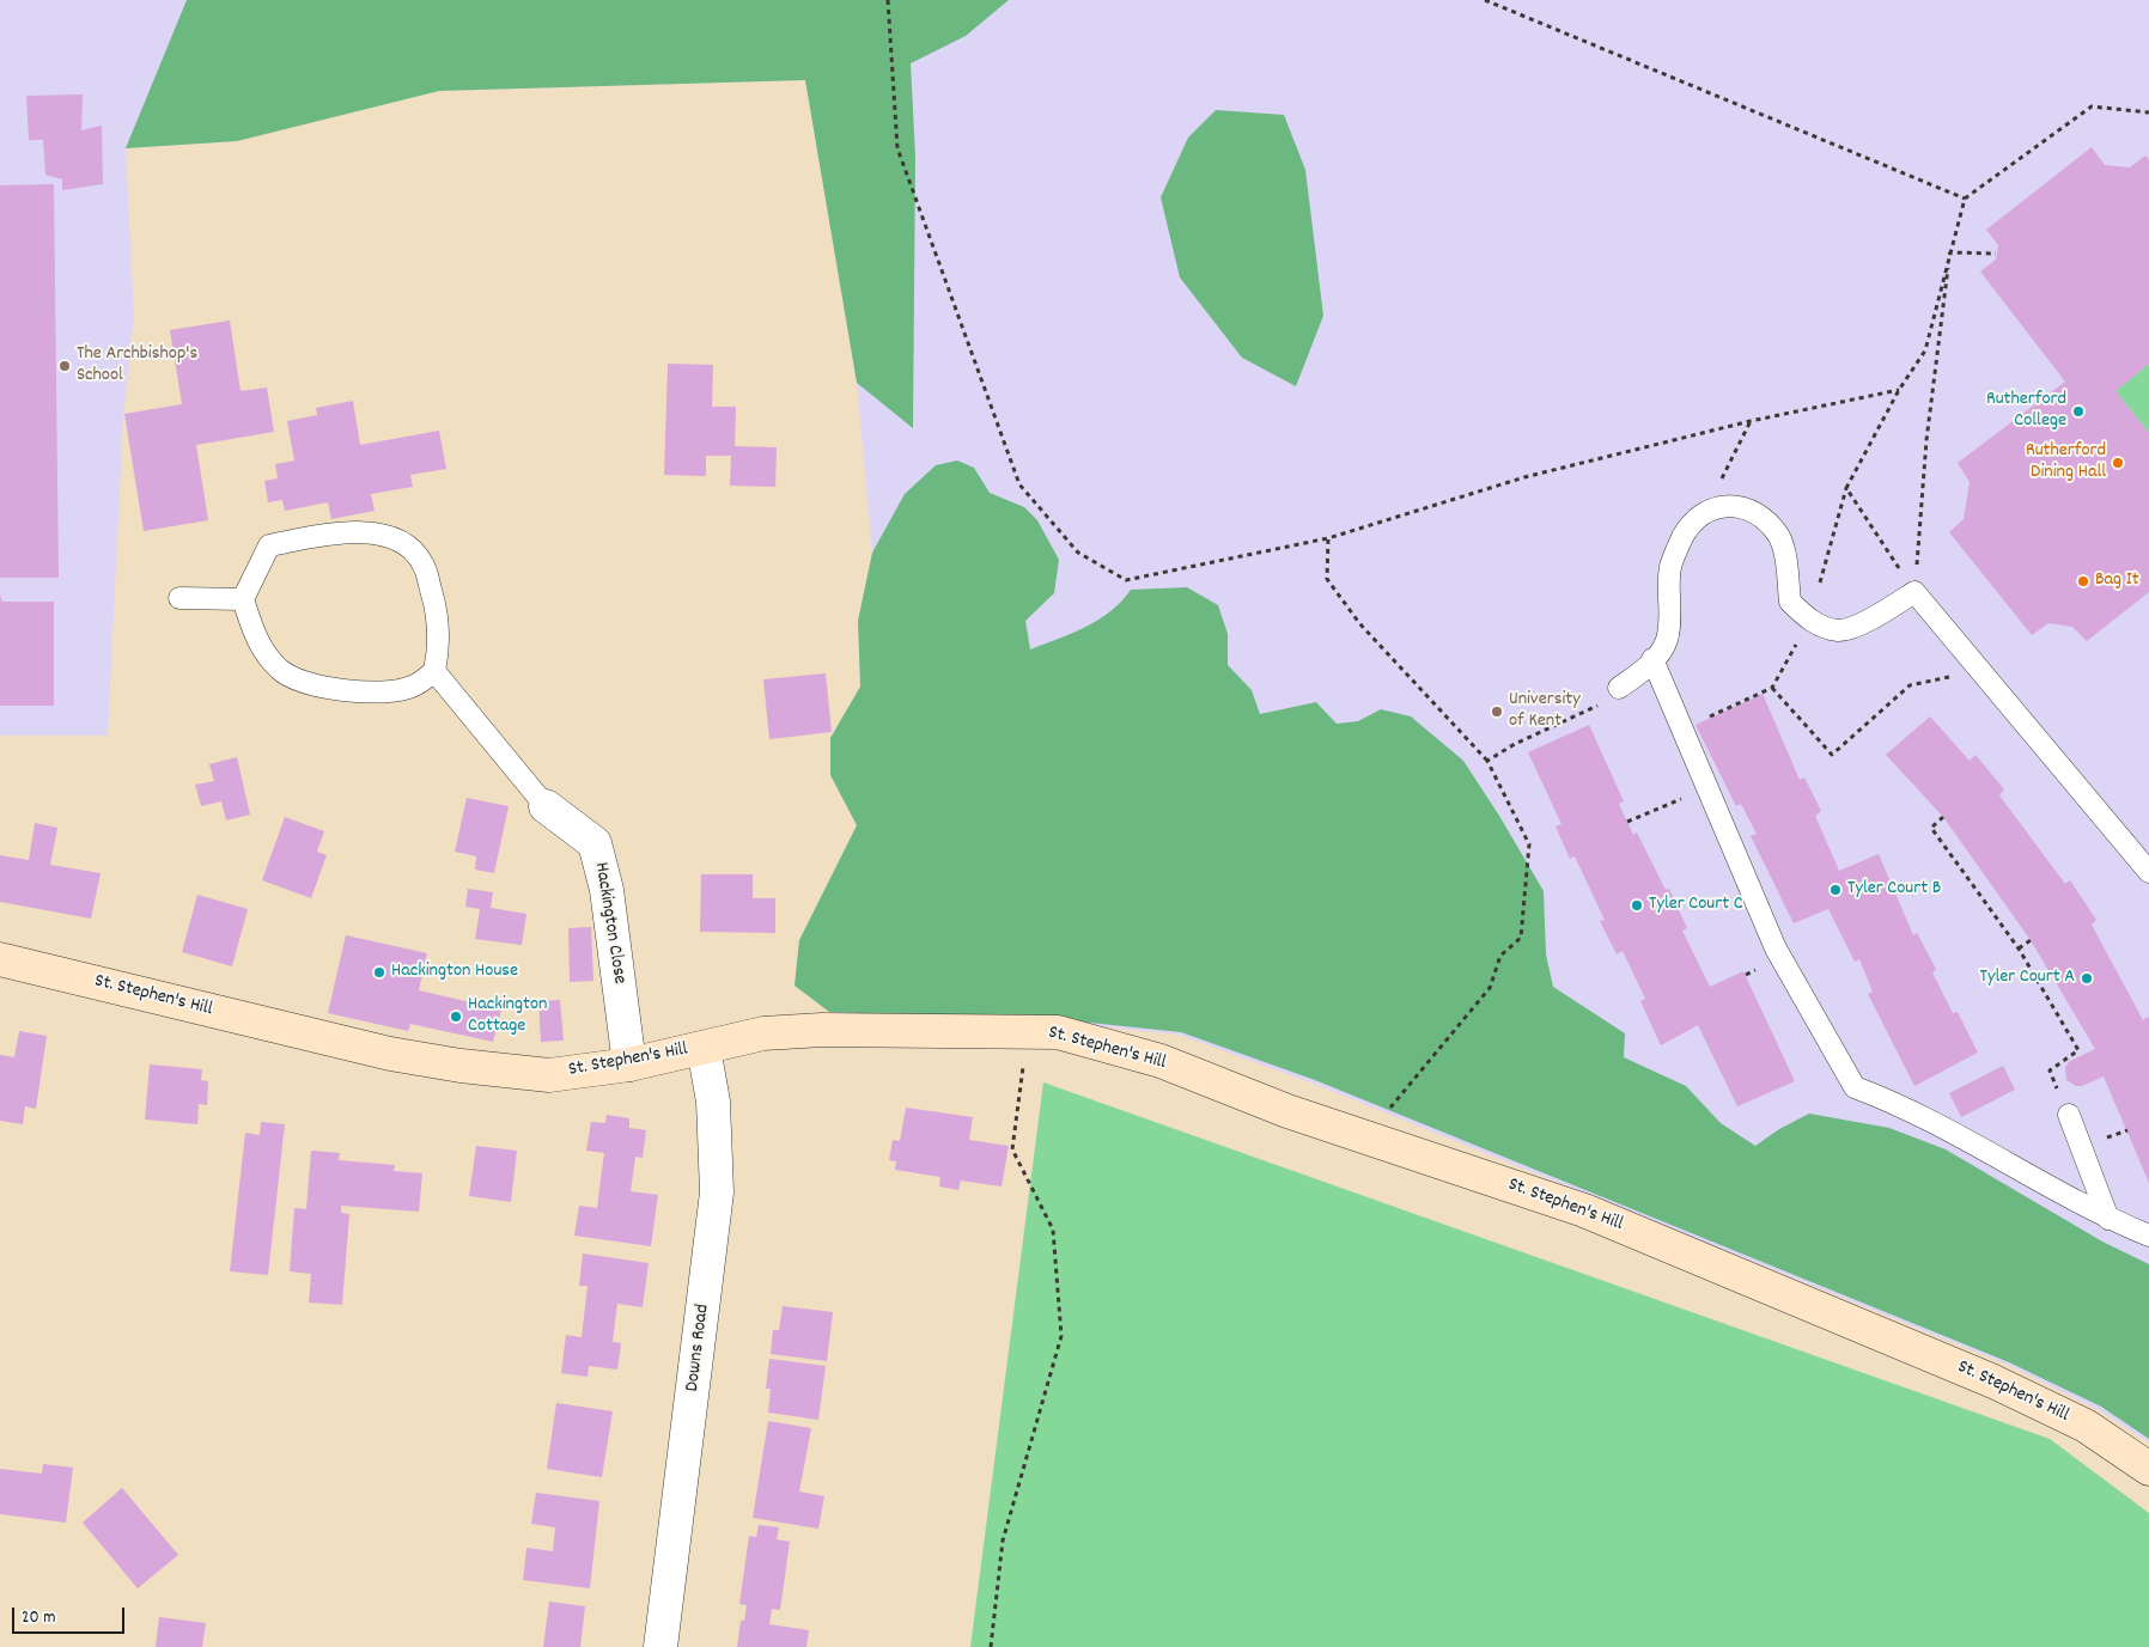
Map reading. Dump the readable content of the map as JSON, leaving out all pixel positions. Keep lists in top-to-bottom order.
{
  "streets": {
    "street": ["Hackington Close", "St. Stephen's Hill", "Downs Road"]
  },
  "crossings": [
    ["Hackington Close", "St. Stephen's Hill"],
    ["St. Stephen's Hill", "Downs Road"]
  ],
  "places": [
    "The Archbishop's School",
    "Rutherford College",
    "Rutherford Dining Hall",
    "Bag It",
    "University of Kent",
    "Tyler Court B",
    "Tyler Court C",
    "Hackington House",
    "Tyler Court A",
    "Hackington Cottage"
  ],
  "scale_bar": "20 m"
}
